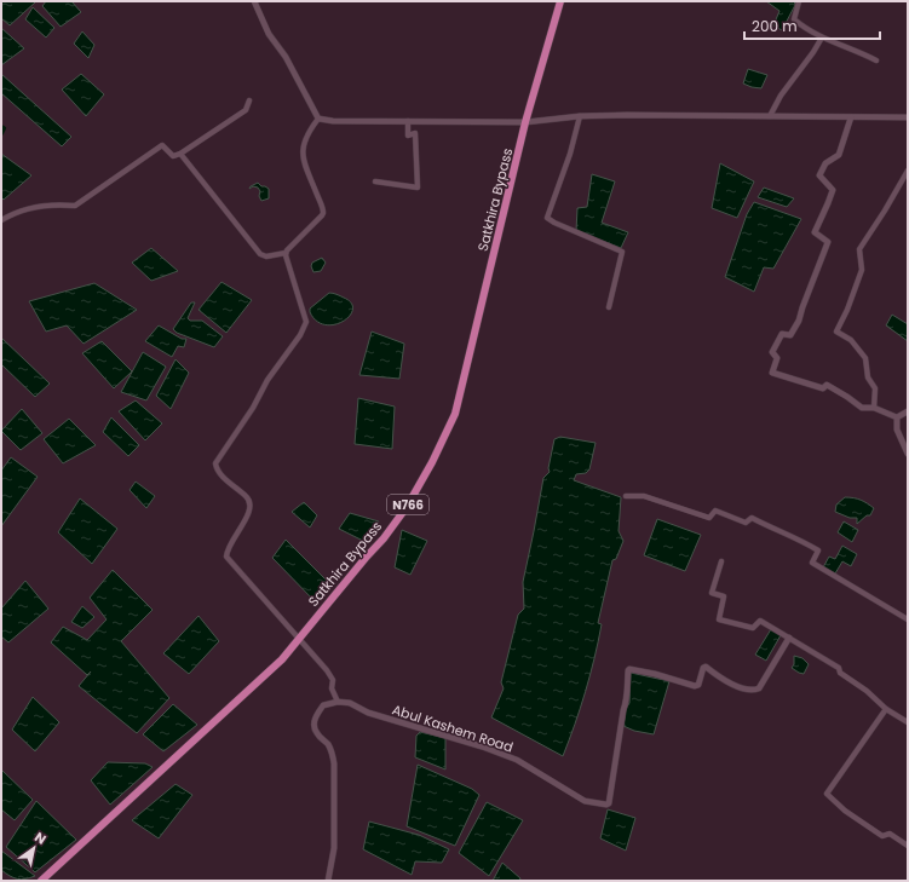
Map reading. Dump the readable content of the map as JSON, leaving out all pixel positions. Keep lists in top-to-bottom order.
{
  "streets": {
    "highway": ["Satkhira Bypass", "N766"],
    "street": ["Abul Kashem Road"]
  },
  "scale_bar": "200 m",
  "north": "top right"
}
